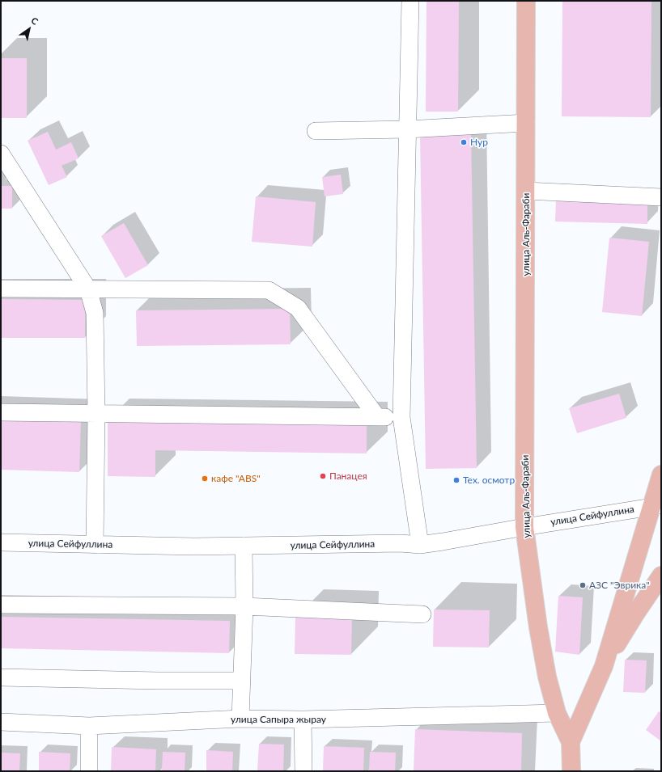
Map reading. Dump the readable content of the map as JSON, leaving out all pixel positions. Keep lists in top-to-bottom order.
{
  "streets": {
    "main road": ["улица Аль-Фараби"],
    "street": ["улица Сейфуллина", "улица Сапыра жырау"]
  },
  "crossings": [
    ["улица Аль-Фараби", "улица Сейфуллина"],
    ["улица Аль-Фараби", "улица Сапыра жырау"]
  ],
  "places": [
    "Нур",
    "Панацея",
    "кафе \"ABS\"",
    "Тех. осмотр",
    "АЗС \"Эврика\""
  ],
  "north": "top right"
}
